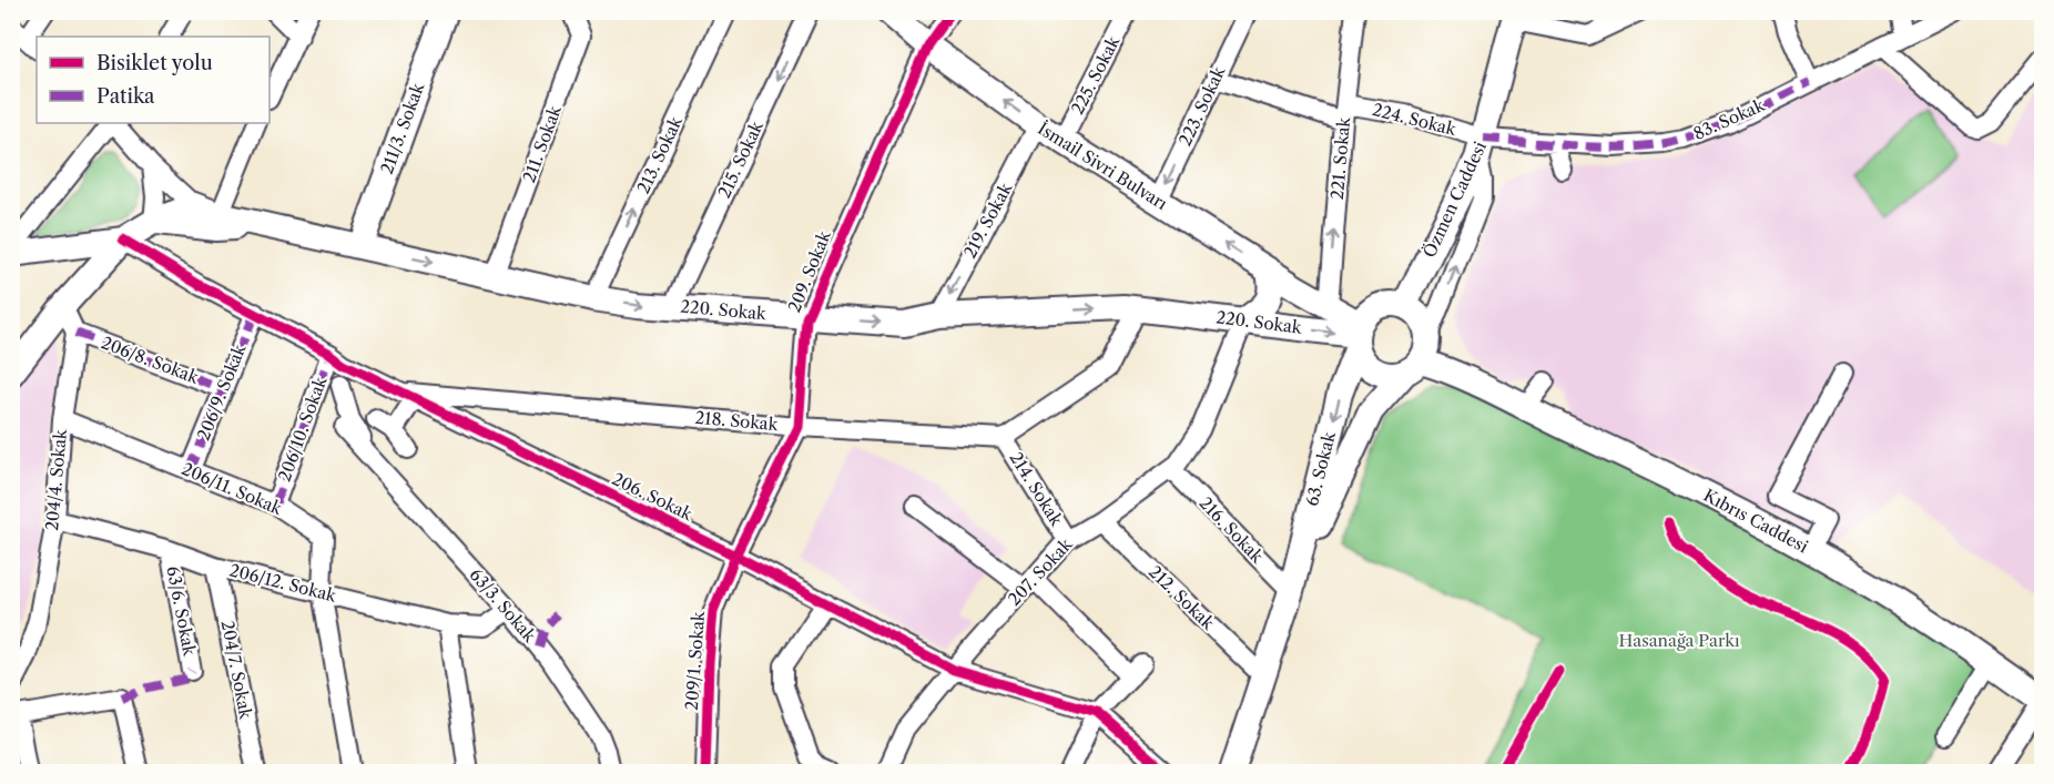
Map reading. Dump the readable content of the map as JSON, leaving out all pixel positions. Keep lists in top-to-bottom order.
{
  "streets": {
    "main road": [
      "211/3. Sokak",
      "İsmail Sivri Bulvarı",
      "Özmen Caddesi",
      "220. Sokak",
      "63. Sokak",
      "Kıbrıs Caddesi"
    ],
    "street": [
      "225. Sokak",
      "223. Sokak",
      "224. Sokak",
      "83. Sokak",
      "211. Sokak",
      "213. Sokak",
      "221. Sokak",
      "215. Sokak",
      "219. Sokak",
      "209. Sokak",
      "206/8. Sokak",
      "206/9. Sokak",
      "218. Sokak",
      "206/10. Sokak",
      "204/4. Sokak",
      "206/11. Sokak",
      "214. Sokak",
      "206. Sokak",
      "216. Sokak",
      "207. Sokak",
      "206/12. Sokak",
      "212. Sokak",
      "63/3. Sokak",
      "63/6. Sokak",
      "209/1. Sokak",
      "204/7. Sokak"
    ]
  },
  "crossings": [
    ["225. Sokak", "İsmail Sivri Bulvarı"],
    ["223. Sokak", "224. Sokak"],
    ["223. Sokak", "İsmail Sivri Bulvarı"],
    ["224. Sokak", "83. Sokak"],
    ["224. Sokak", "221. Sokak"],
    ["224. Sokak", "Özmen Caddesi"],
    ["83. Sokak", "Özmen Caddesi"],
    ["211/3. Sokak", "220. Sokak"],
    ["211. Sokak", "220. Sokak"],
    ["213. Sokak", "220. Sokak"],
    ["221. Sokak", "İsmail Sivri Bulvarı"],
    ["215. Sokak", "220. Sokak"],
    ["İsmail Sivri Bulvarı", "Özmen Caddesi"],
    ["İsmail Sivri Bulvarı", "219. Sokak"],
    ["İsmail Sivri Bulvarı", "209. Sokak"],
    ["İsmail Sivri Bulvarı", "220. Sokak"],
    ["İsmail Sivri Bulvarı", "63. Sokak"],
    ["İsmail Sivri Bulvarı", "Kıbrıs Caddesi"],
    ["Özmen Caddesi", "220. Sokak"],
    ["Özmen Caddesi", "63. Sokak"],
    ["Özmen Caddesi", "Kıbrıs Caddesi"],
    ["219. Sokak", "220. Sokak"],
    ["209. Sokak", "220. Sokak"],
    ["209. Sokak", "218. Sokak"],
    ["209. Sokak", "206. Sokak"],
    ["209. Sokak", "209/1. Sokak"],
    ["220. Sokak", "63. Sokak"],
    ["220. Sokak", "Kıbrıs Caddesi"],
    ["220. Sokak", "207. Sokak"],
    ["206/8. Sokak", "206/9. Sokak"],
    ["206/8. Sokak", "204/4. Sokak"],
    ["206/9. Sokak", "206/11. Sokak"],
    ["206/9. Sokak", "206. Sokak"],
    ["218. Sokak", "214. Sokak"],
    ["218. Sokak", "206. Sokak"],
    ["206/10. Sokak", "206/11. Sokak"],
    ["206/10. Sokak", "206. Sokak"],
    ["63. Sokak", "Kıbrıs Caddesi"],
    ["63. Sokak", "216. Sokak"],
    ["63. Sokak", "212. Sokak"],
    ["204/4. Sokak", "206/11. Sokak"],
    ["204/4. Sokak", "206/12. Sokak"],
    ["206/11. Sokak", "206/12. Sokak"],
    ["214. Sokak", "207. Sokak"],
    ["206. Sokak", "207. Sokak"],
    ["206. Sokak", "209/1. Sokak"],
    ["216. Sokak", "207. Sokak"],
    ["207. Sokak", "212. Sokak"],
    ["206/12. Sokak", "63/3. Sokak"],
    ["206/12. Sokak", "63/6. Sokak"],
    ["206/12. Sokak", "204/7. Sokak"]
  ],
  "one_way": [
    "223. Sokak",
    "213. Sokak",
    "221. Sokak",
    "215. Sokak",
    "İsmail Sivri Bulvarı",
    "219. Sokak",
    "220. Sokak"
  ],
  "parks": ["Hasanağa Parkı"],
  "legend": ["Bisiklet yolu", "Patika"]
}
